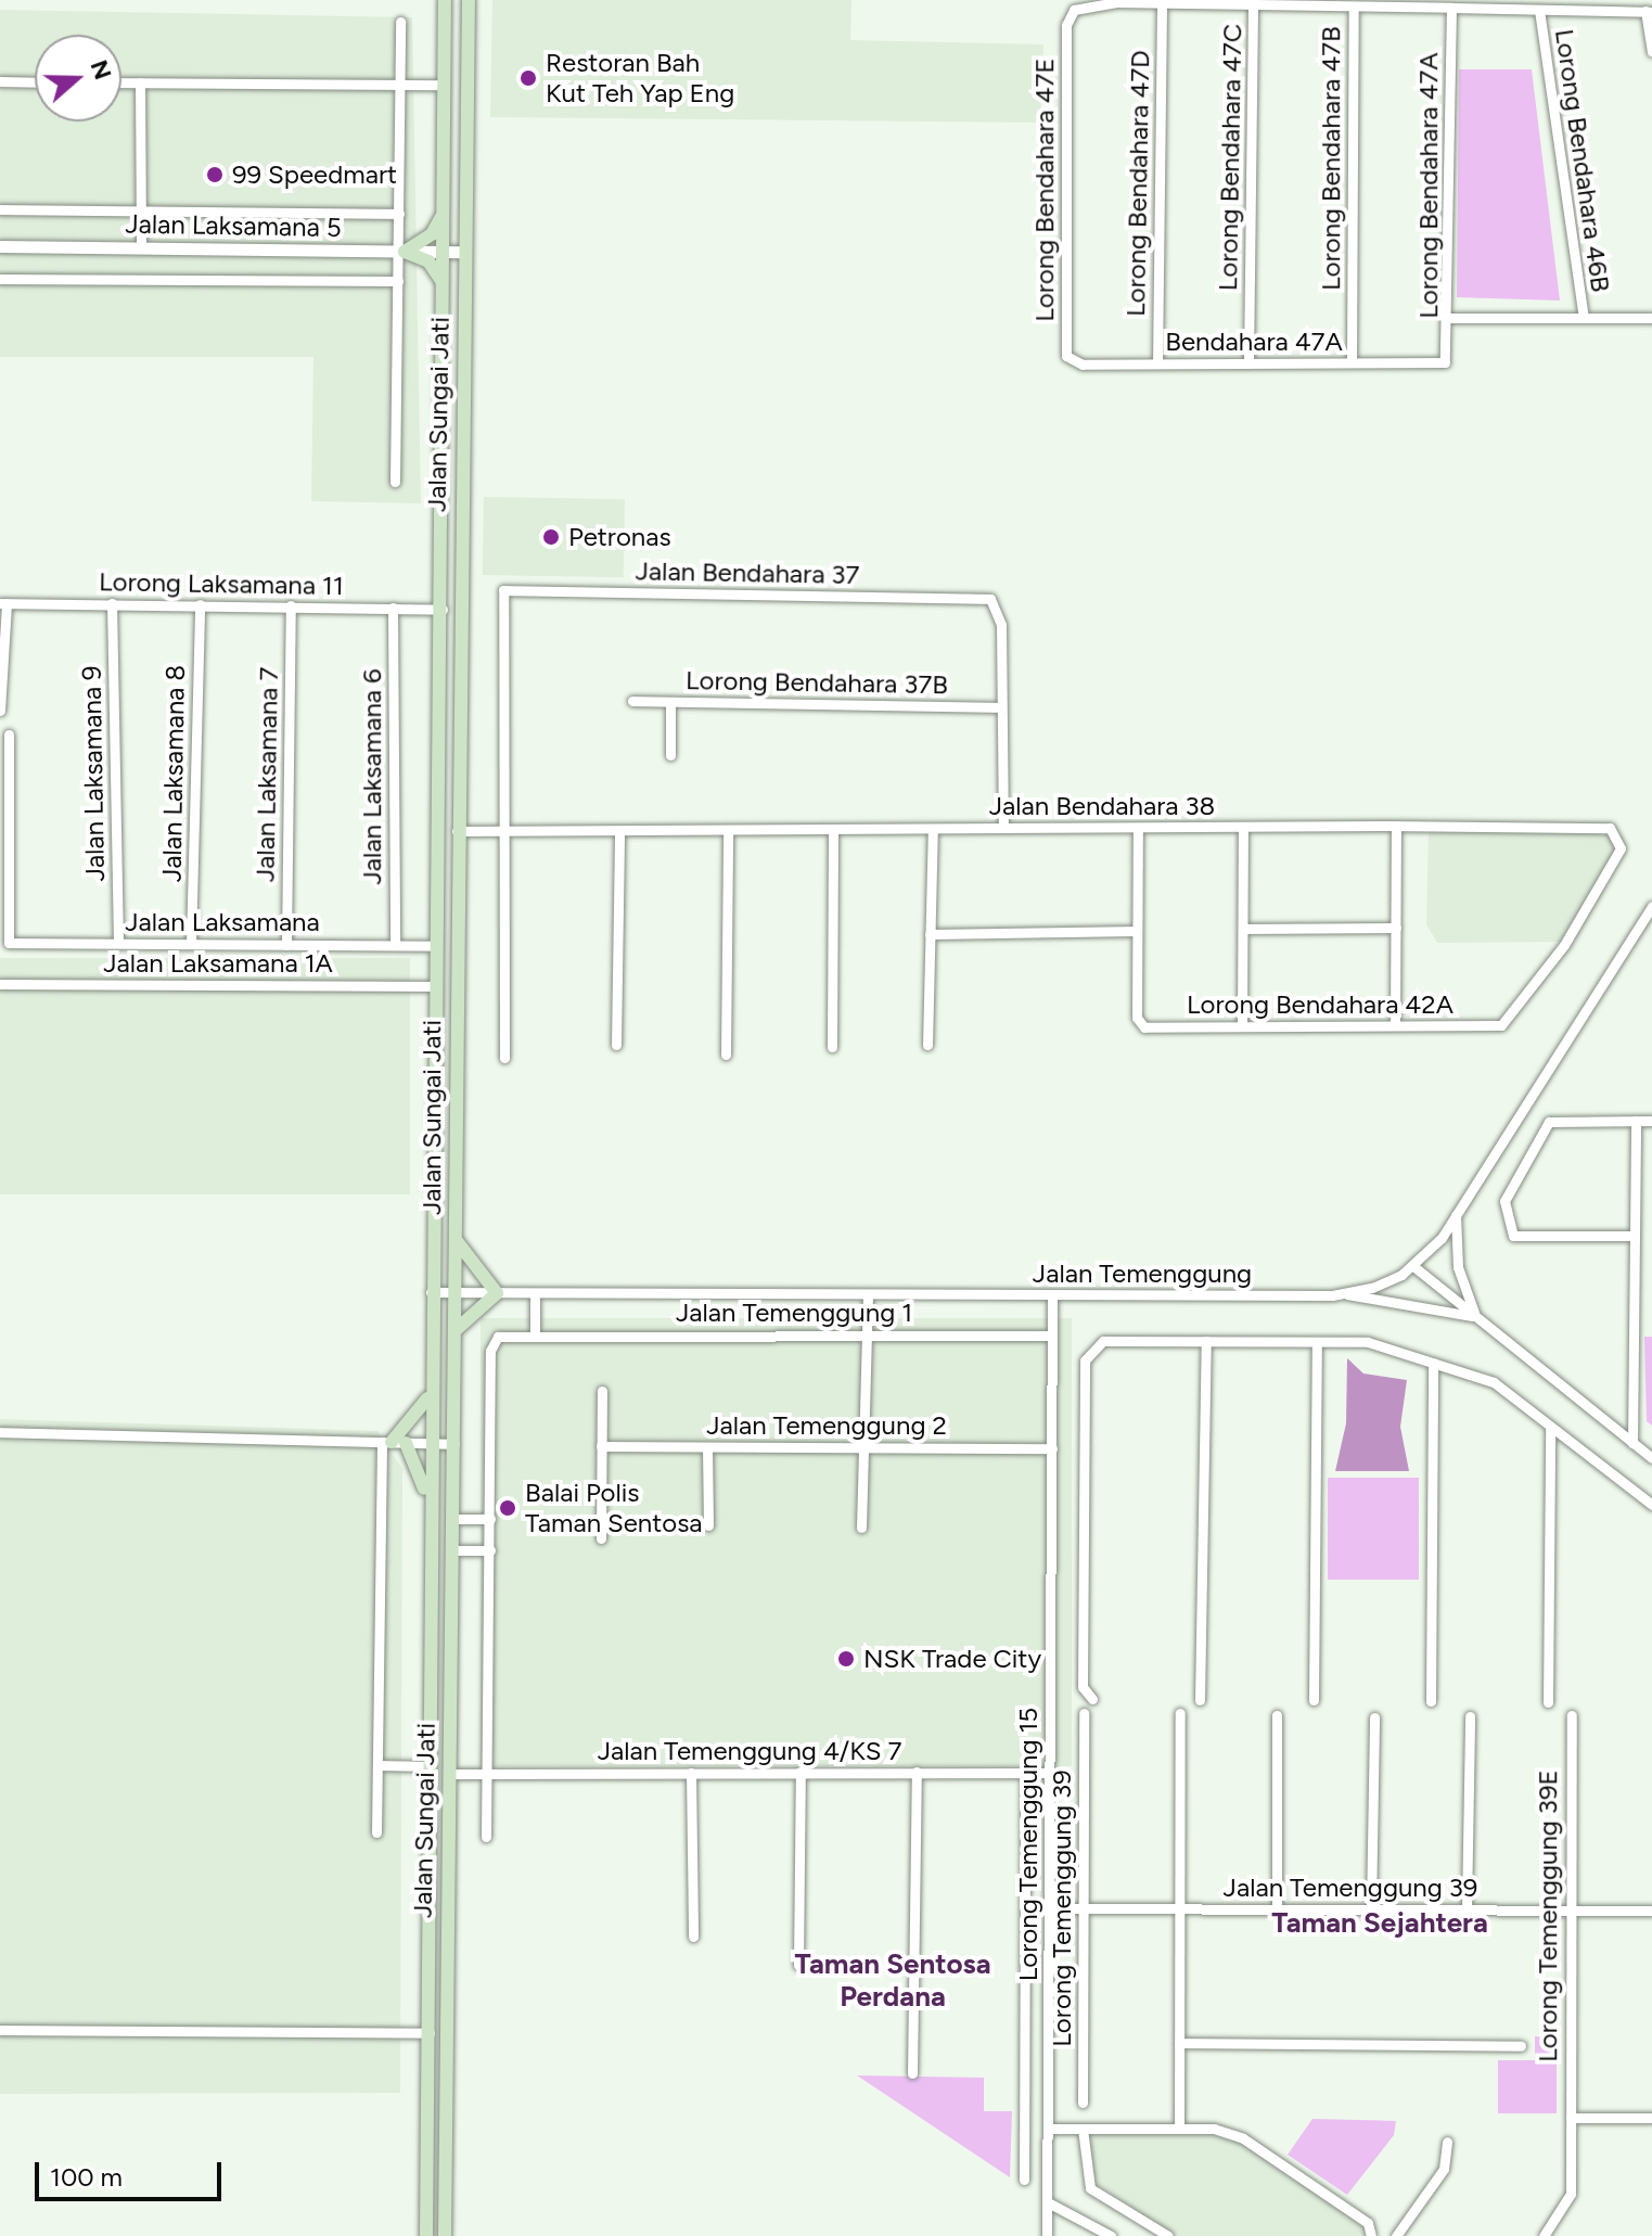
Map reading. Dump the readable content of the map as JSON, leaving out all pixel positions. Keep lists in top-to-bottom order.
{
  "streets": {
    "main road": ["Jalan Sungai Jati"],
    "street": [
      "Lorong Bendahara 47C",
      "Lorong Bendahara 47B",
      "Lorong Bendahara 46B",
      "Lorong Bendahara 47D",
      "Lorong Bendahara 47A",
      "Lorong Bendahara 47E",
      "Jalan Laksamana 5",
      "Bendahara 47A",
      "Jalan Bendahara 37",
      "Lorong Laksamana 11",
      "Lorong Bendahara 37B",
      "Jalan Laksamana 9",
      "Jalan Laksamana 8",
      "Jalan Laksamana 7",
      "Jalan Laksamana 6",
      "Jalan Bendahara 38",
      "Jalan Laksamana",
      "Jalan Laksamana 1A",
      "Lorong Bendahara 42A",
      "Jalan Temenggung",
      "Jalan Temenggung 1",
      "Jalan Temenggung 2",
      "Jalan Temenggung 4/KS 7",
      "Lorong Temenggung 15",
      "Jalan Temenggung 39",
      "Lorong Temenggung 39",
      "Lorong Temenggung 39E"
    ]
  },
  "crossings": [
    ["Lorong Bendahara 47C", "Bendahara 47A"],
    ["Lorong Bendahara 47B", "Bendahara 47A"],
    ["Lorong Bendahara 47D", "Lorong Bendahara 47E"],
    ["Lorong Bendahara 47D", "Bendahara 47A"],
    ["Lorong Bendahara 47A", "Bendahara 47A"],
    ["Lorong Bendahara 47E", "Bendahara 47A"],
    ["Jalan Laksamana 5", "Jalan Sungai Jati"],
    ["Jalan Sungai Jati", "Lorong Laksamana 11"],
    ["Jalan Sungai Jati", "Jalan Bendahara 38"],
    ["Jalan Sungai Jati", "Jalan Laksamana"],
    ["Jalan Sungai Jati", "Jalan Laksamana 1A"],
    ["Jalan Sungai Jati", "Jalan Temenggung"],
    ["Jalan Sungai Jati", "Jalan Temenggung 4/KS 7"],
    ["Jalan Bendahara 37", "Lorong Bendahara 37B"],
    ["Jalan Bendahara 37", "Jalan Bendahara 38"],
    ["Lorong Laksamana 11", "Jalan Laksamana 9"],
    ["Lorong Laksamana 11", "Jalan Laksamana 8"],
    ["Lorong Laksamana 11", "Jalan Laksamana 7"],
    ["Lorong Laksamana 11", "Jalan Laksamana 6"],
    ["Jalan Laksamana 9", "Jalan Laksamana"],
    ["Jalan Laksamana 8", "Jalan Laksamana"],
    ["Jalan Laksamana 7", "Jalan Laksamana"],
    ["Jalan Laksamana 6", "Jalan Laksamana"],
    ["Jalan Bendahara 38", "Lorong Bendahara 42A"],
    ["Jalan Temenggung", "Lorong Temenggung 15"],
    ["Jalan Temenggung 1", "Jalan Temenggung 4/KS 7"],
    ["Jalan Temenggung 1", "Lorong Temenggung 15"],
    ["Jalan Temenggung 2", "Lorong Temenggung 15"],
    ["Jalan Temenggung 4/KS 7", "Lorong Temenggung 15"],
    ["Lorong Temenggung 15", "Jalan Temenggung 39"],
    ["Jalan Temenggung 39", "Lorong Temenggung 39"],
    ["Jalan Temenggung 39", "Lorong Temenggung 39E"]
  ],
  "districts": ["Taman Sejahtera", "Taman Sentosa Perdana"],
  "places": [
    "Restoran Bah Kut Teh Yap Eng",
    "99 Speedmart",
    "Petronas",
    "Balai Polis Taman Sentosa",
    "NSK Trade City"
  ],
  "scale_bar": "100 m",
  "north": "right"
}
